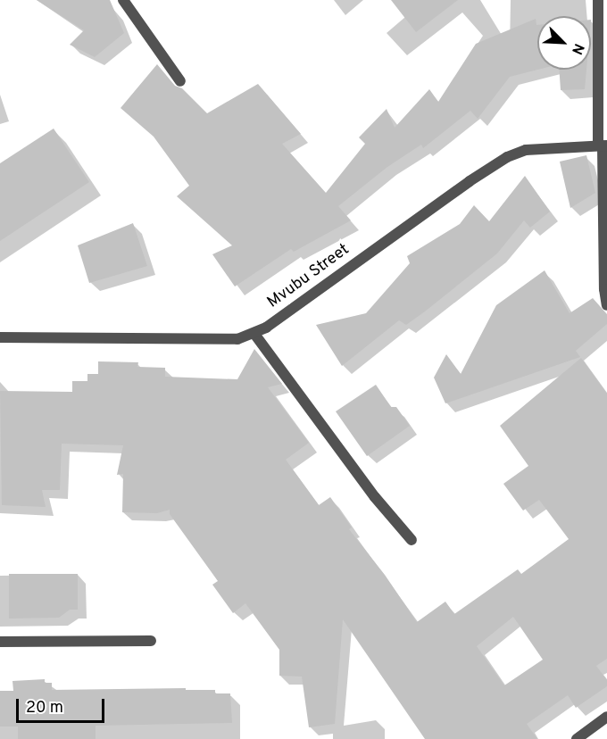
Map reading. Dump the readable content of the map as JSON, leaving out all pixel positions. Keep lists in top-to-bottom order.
{
  "streets": {
    "street": ["Mvubu Street"]
  },
  "scale_bar": "20 m",
  "north": "bottom right"
}
